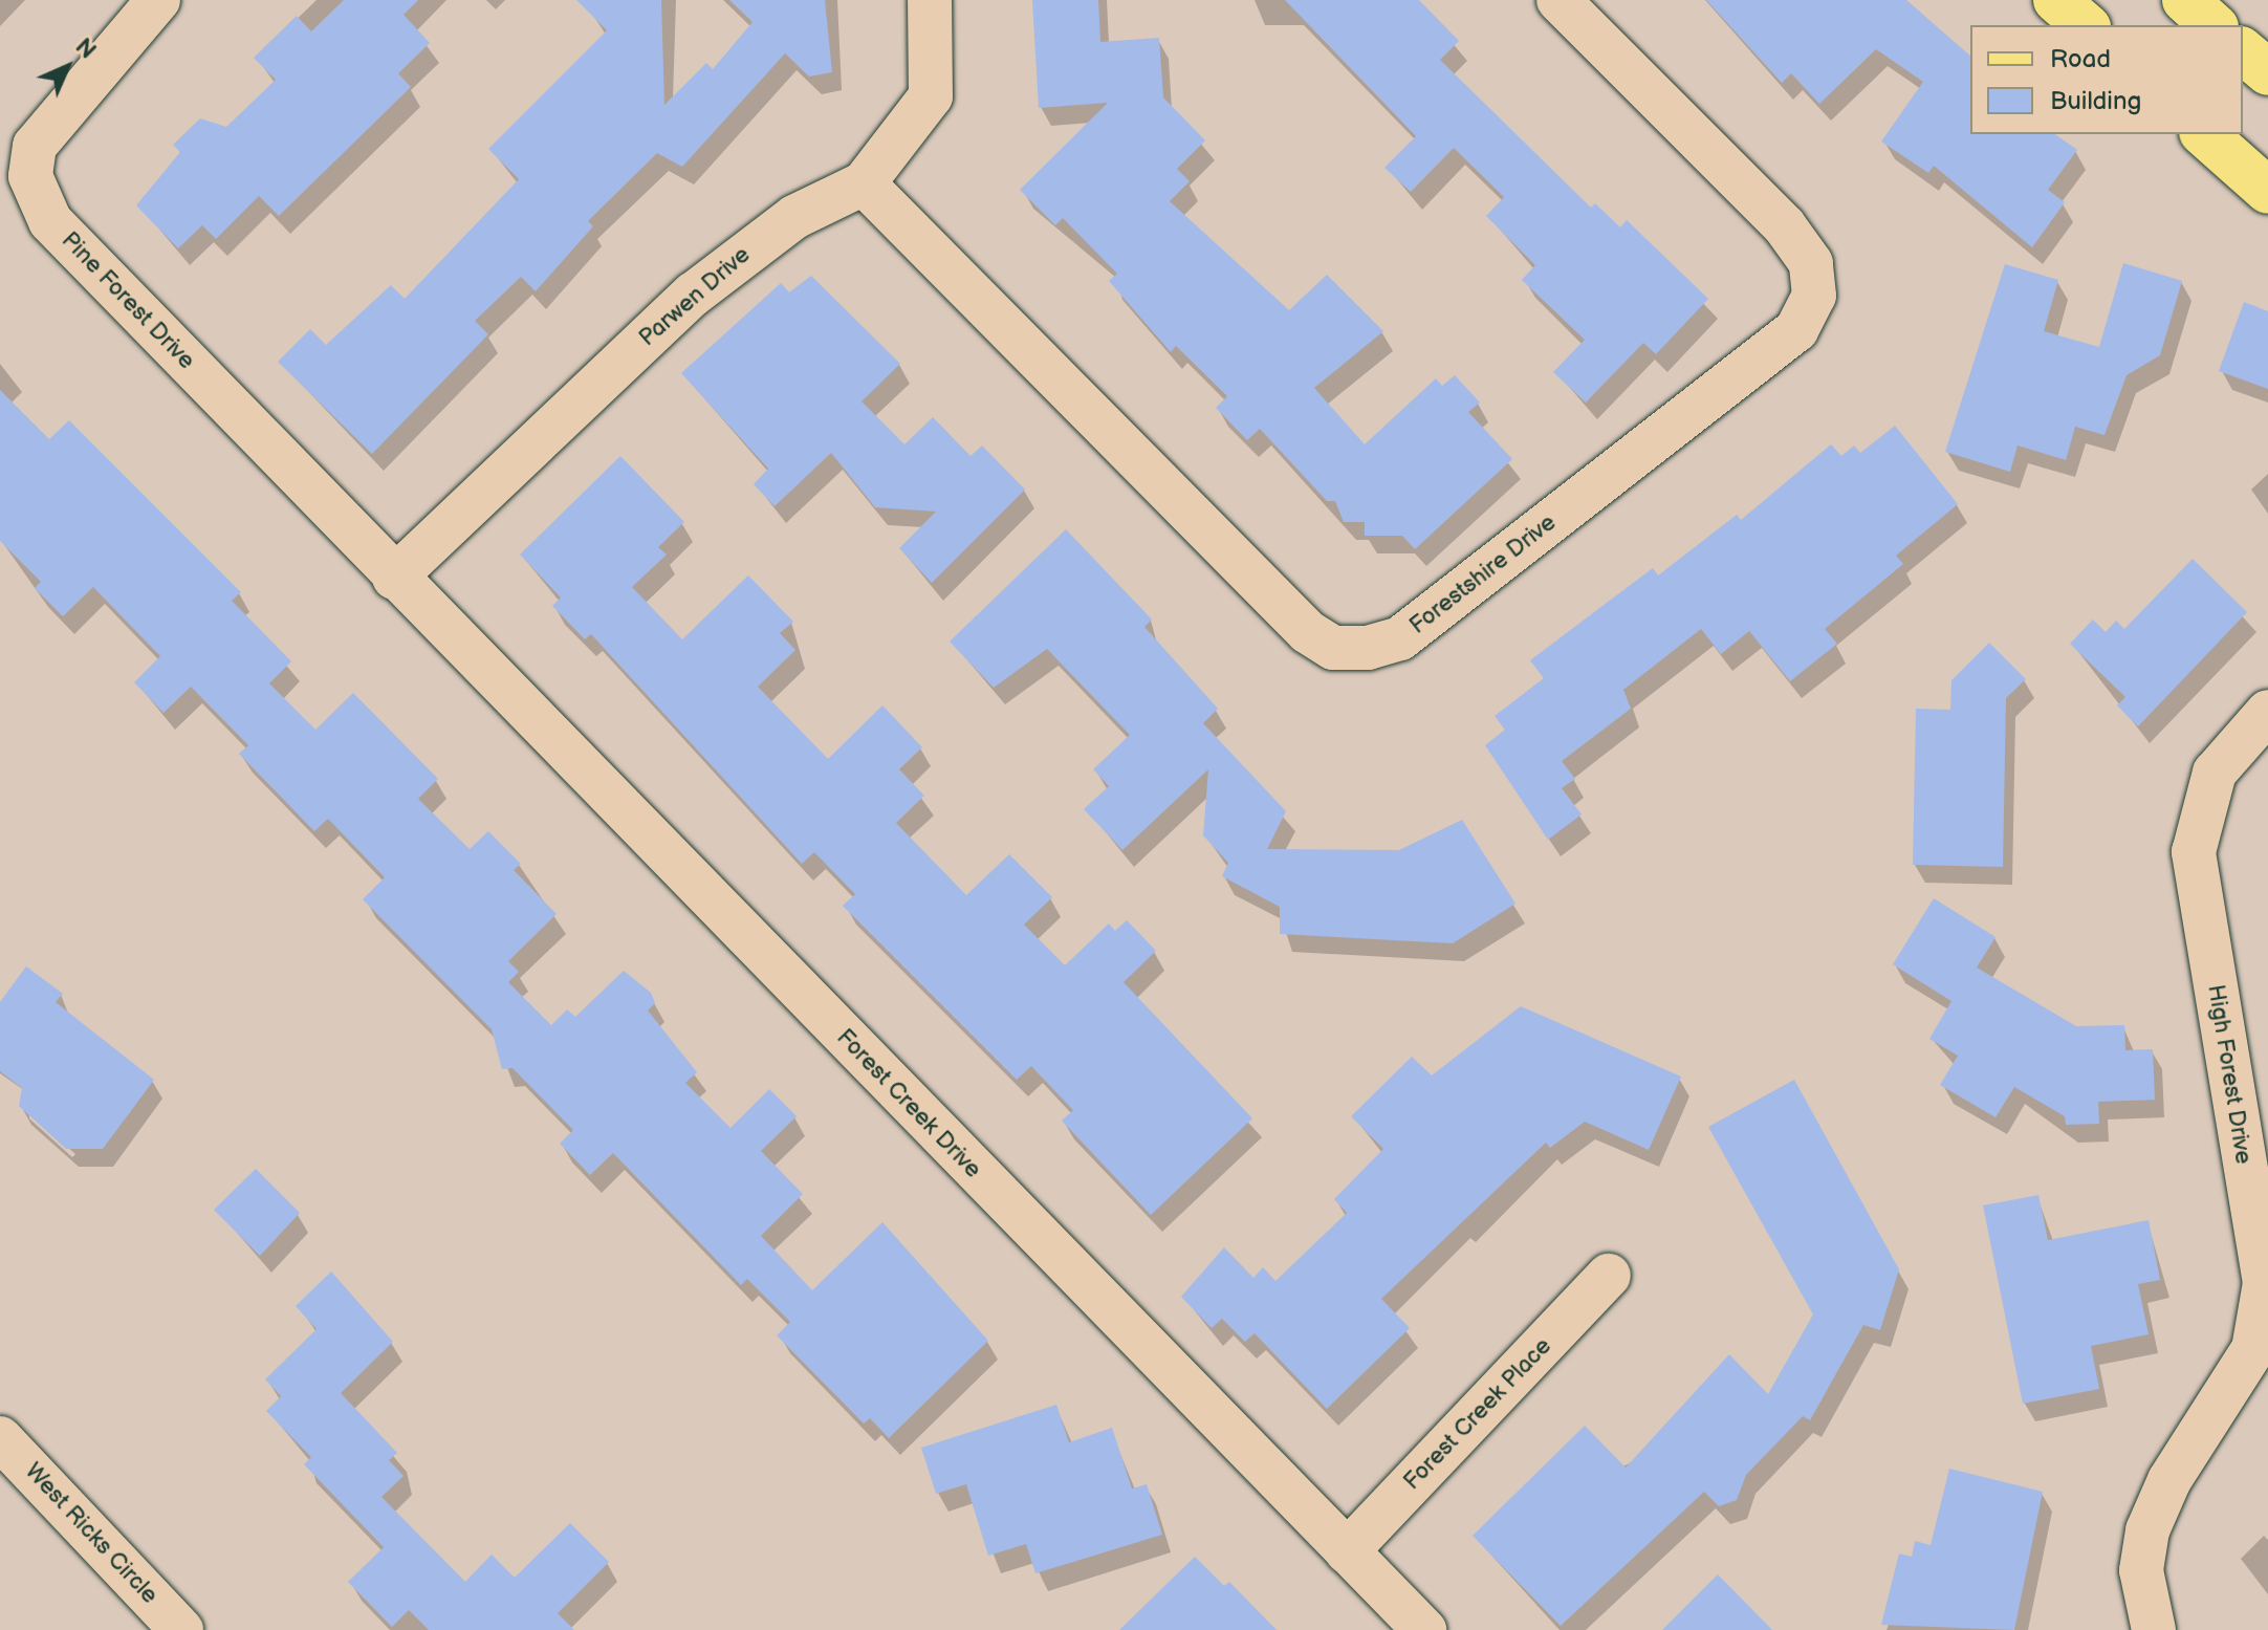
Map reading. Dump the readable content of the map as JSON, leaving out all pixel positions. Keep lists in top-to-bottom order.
{
  "streets": {
    "street": [
      "Parwen Drive",
      "Pine Forest Drive",
      "Forestshire Drive",
      "High Forest Drive",
      "Forest Creek Drive",
      "Forest Creek Place",
      "West Ricks Circle"
    ]
  },
  "crossings": [
    ["Parwen Drive", "Pine Forest Drive"],
    ["Parwen Drive", "Forestshire Drive"],
    ["Parwen Drive", "Forest Creek Drive"],
    ["Pine Forest Drive", "Forest Creek Drive"],
    ["Forest Creek Drive", "Forest Creek Place"]
  ],
  "legend": ["Road", "Building"],
  "north": "top right"
}
